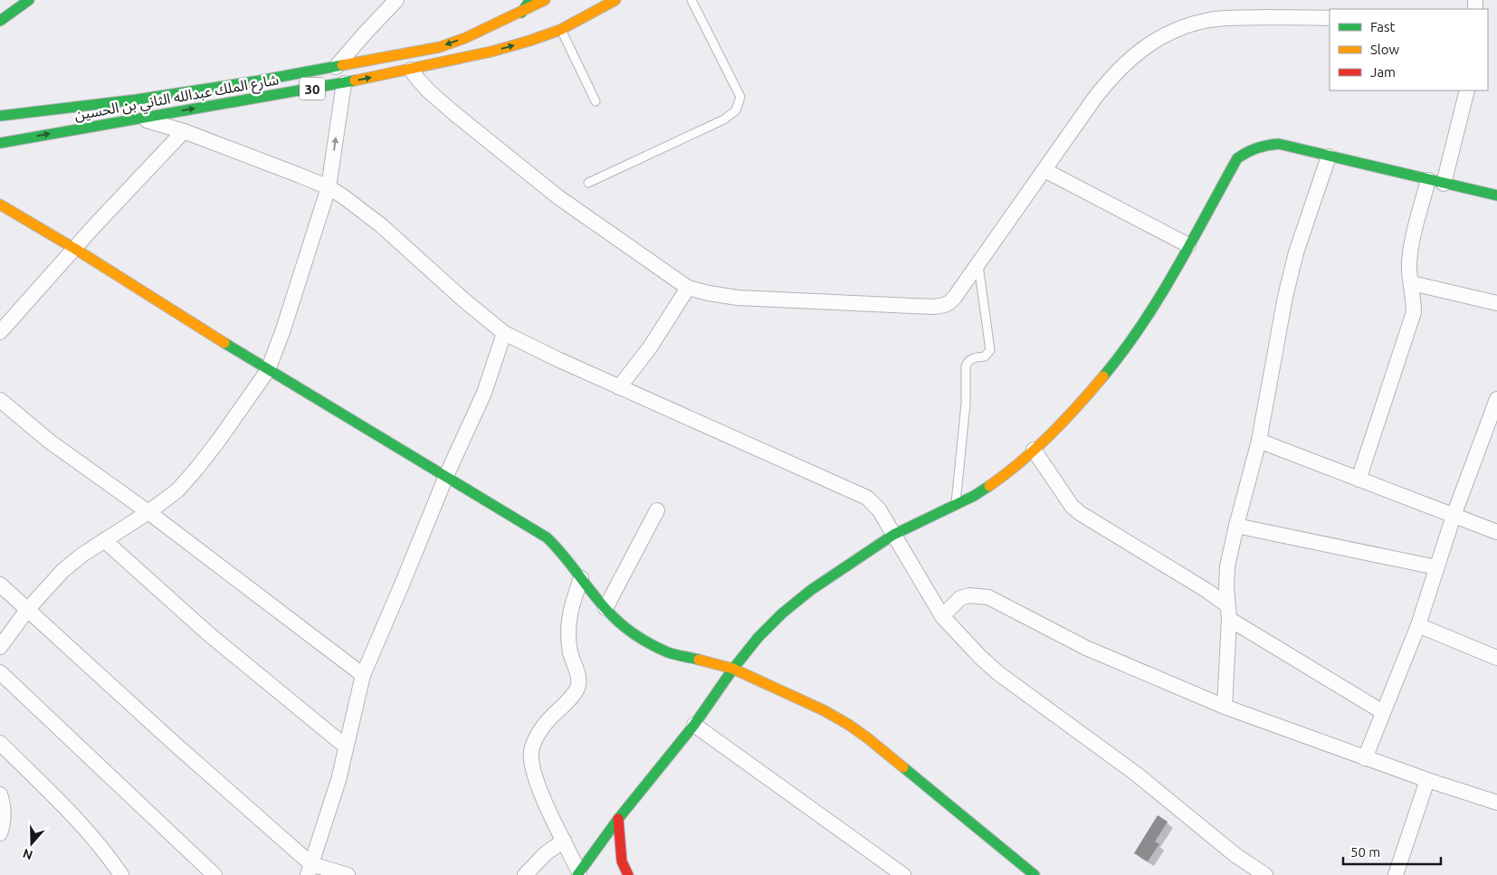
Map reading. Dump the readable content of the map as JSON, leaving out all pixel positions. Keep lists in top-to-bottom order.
{
  "streets": {
    "main road": ["30", "شارع الملك عبدالله الثاني بن الحسين"]
  },
  "legend": ["Fast", "Slow", "Jam"],
  "scale_bar": "50 m",
  "north": "bottom"
}
